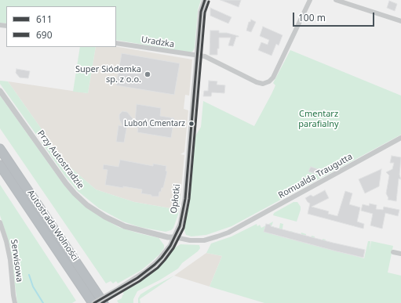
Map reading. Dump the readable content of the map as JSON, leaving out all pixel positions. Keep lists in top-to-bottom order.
{
  "streets": {
    "highway": ["Autostrada Wolności"],
    "street": [
      "Uradzka",
      "Przy Autostradzie",
      "Romualda Traugutta",
      "Opłotki",
      "Serwisowa"
    ]
  },
  "crossings": [
    ["Uradzka", "Opłotki"],
    ["Przy Autostradzie", "Romualda Traugutta"],
    ["Przy Autostradzie", "Opłotki"],
    ["Romualda Traugutta", "Opłotki"]
  ],
  "parks": ["Cmentarz parafialny"],
  "places": ["Super Siódemka sp. z o.o.", "Luboń Cmentarz"],
  "lines": ["transit line 611", "transit line 690"],
  "legend": ["611", "690"],
  "scale_bar": "100 m"
}
